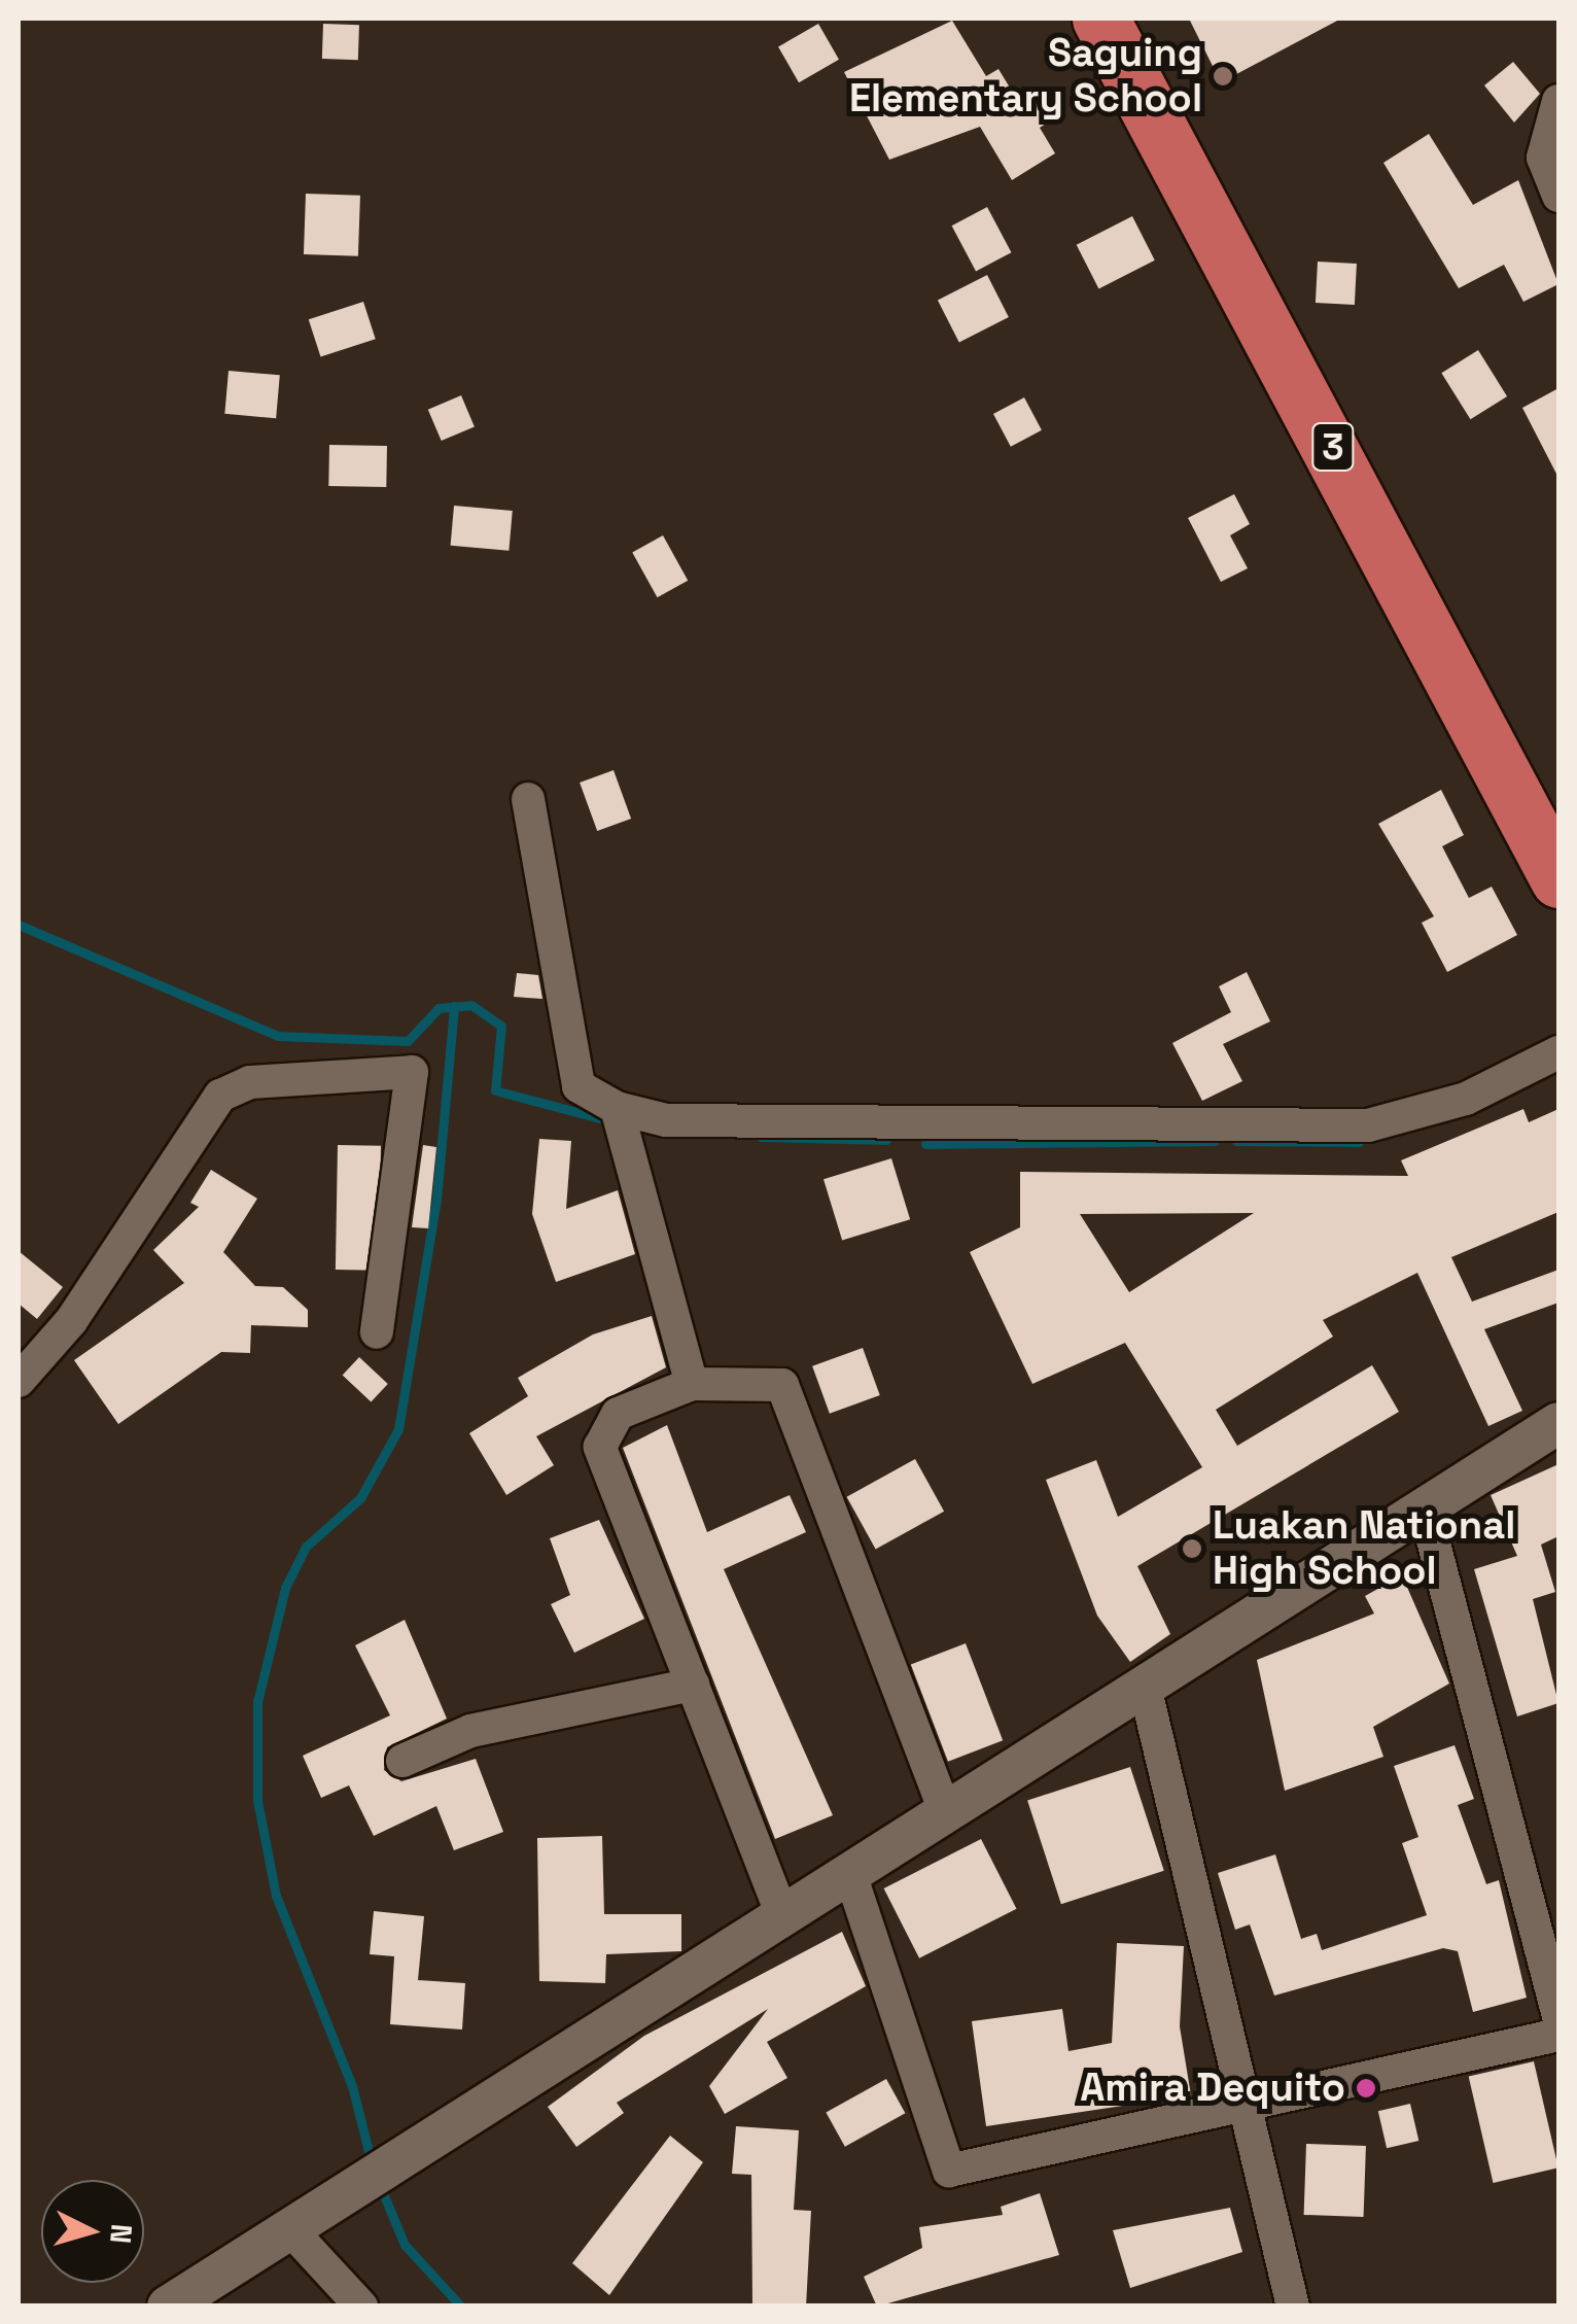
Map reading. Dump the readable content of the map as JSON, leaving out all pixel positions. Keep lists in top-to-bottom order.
{
  "streets": {
    "highway": ["3"]
  },
  "places": ["Saguing Elementary School", "Luakan National High School", "Amira Dequito"],
  "north": "right"
}
